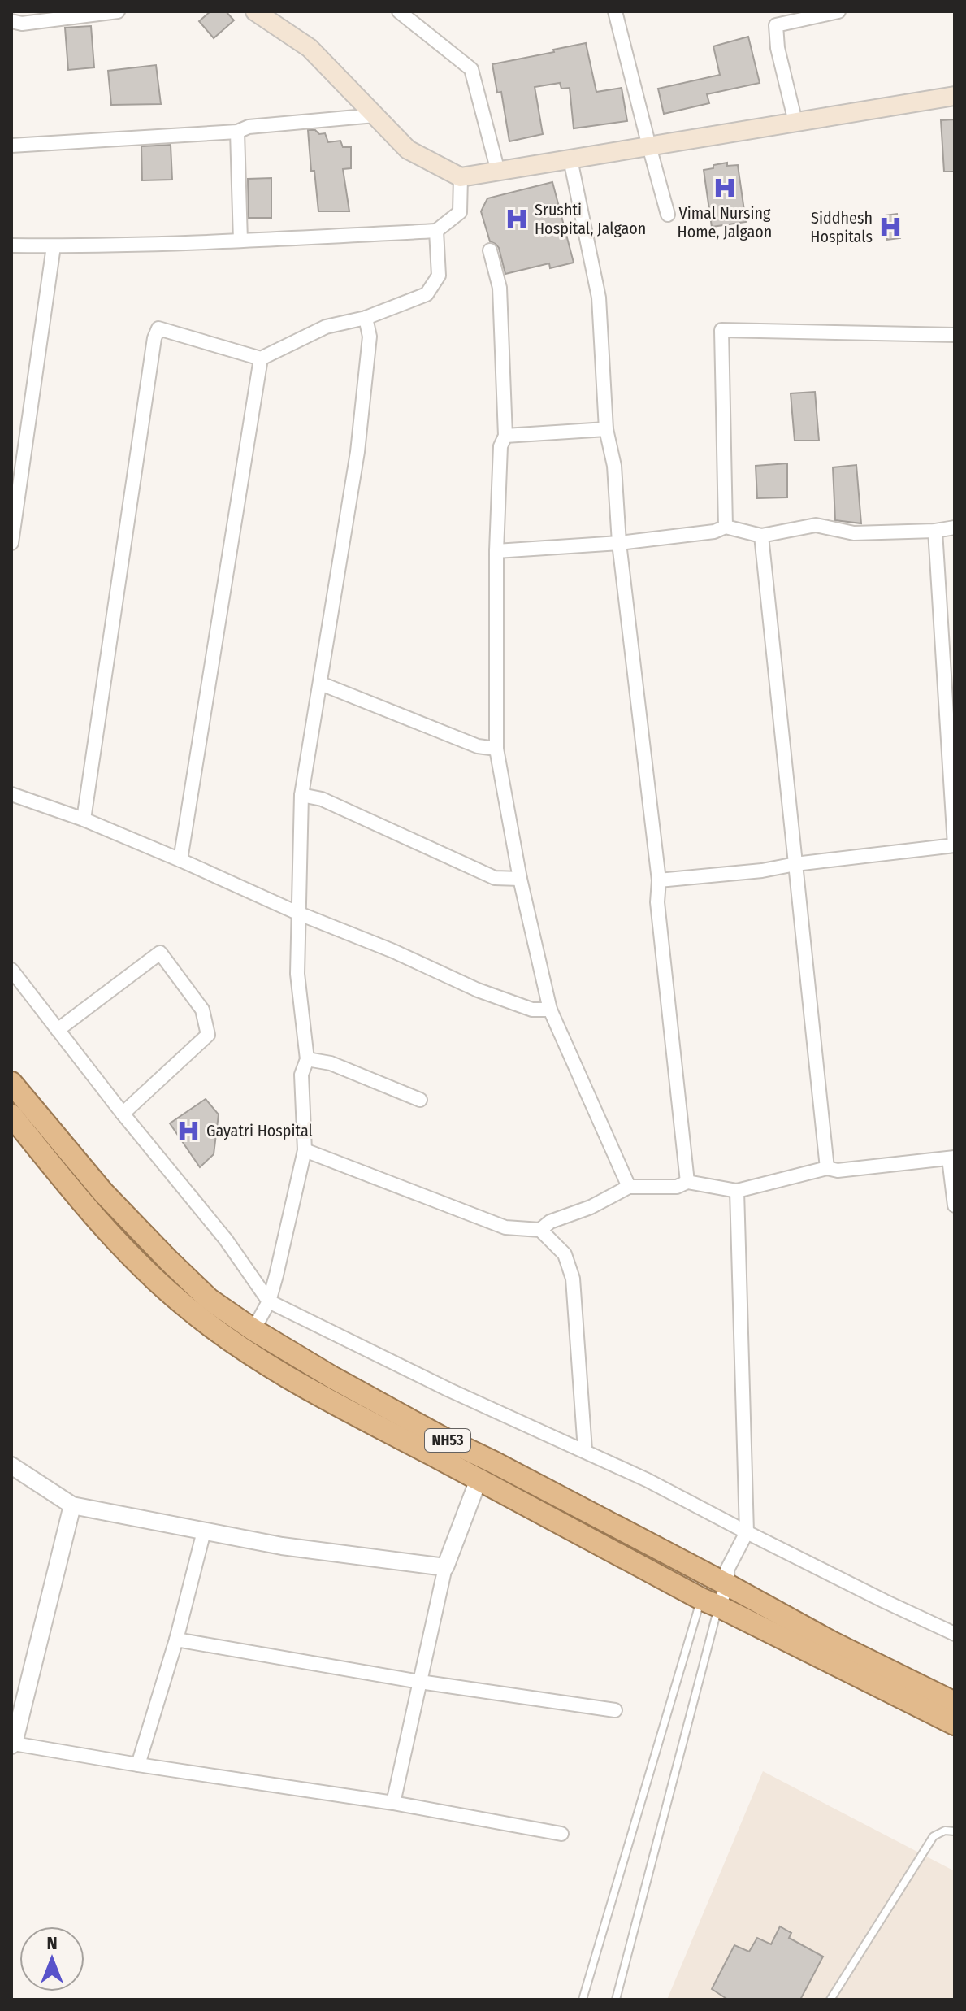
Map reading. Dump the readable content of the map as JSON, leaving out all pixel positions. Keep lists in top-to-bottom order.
{
  "streets": {
    "highway": ["NH53"]
  },
  "places": {
    "hospital": [
      "Vimal Nursing Home, Jalgaon",
      "Srushti Hospital, Jalgaon",
      "Siddhesh Hospitals",
      "Gayatri Hospital"
    ]
  },
  "north": "top"
}
